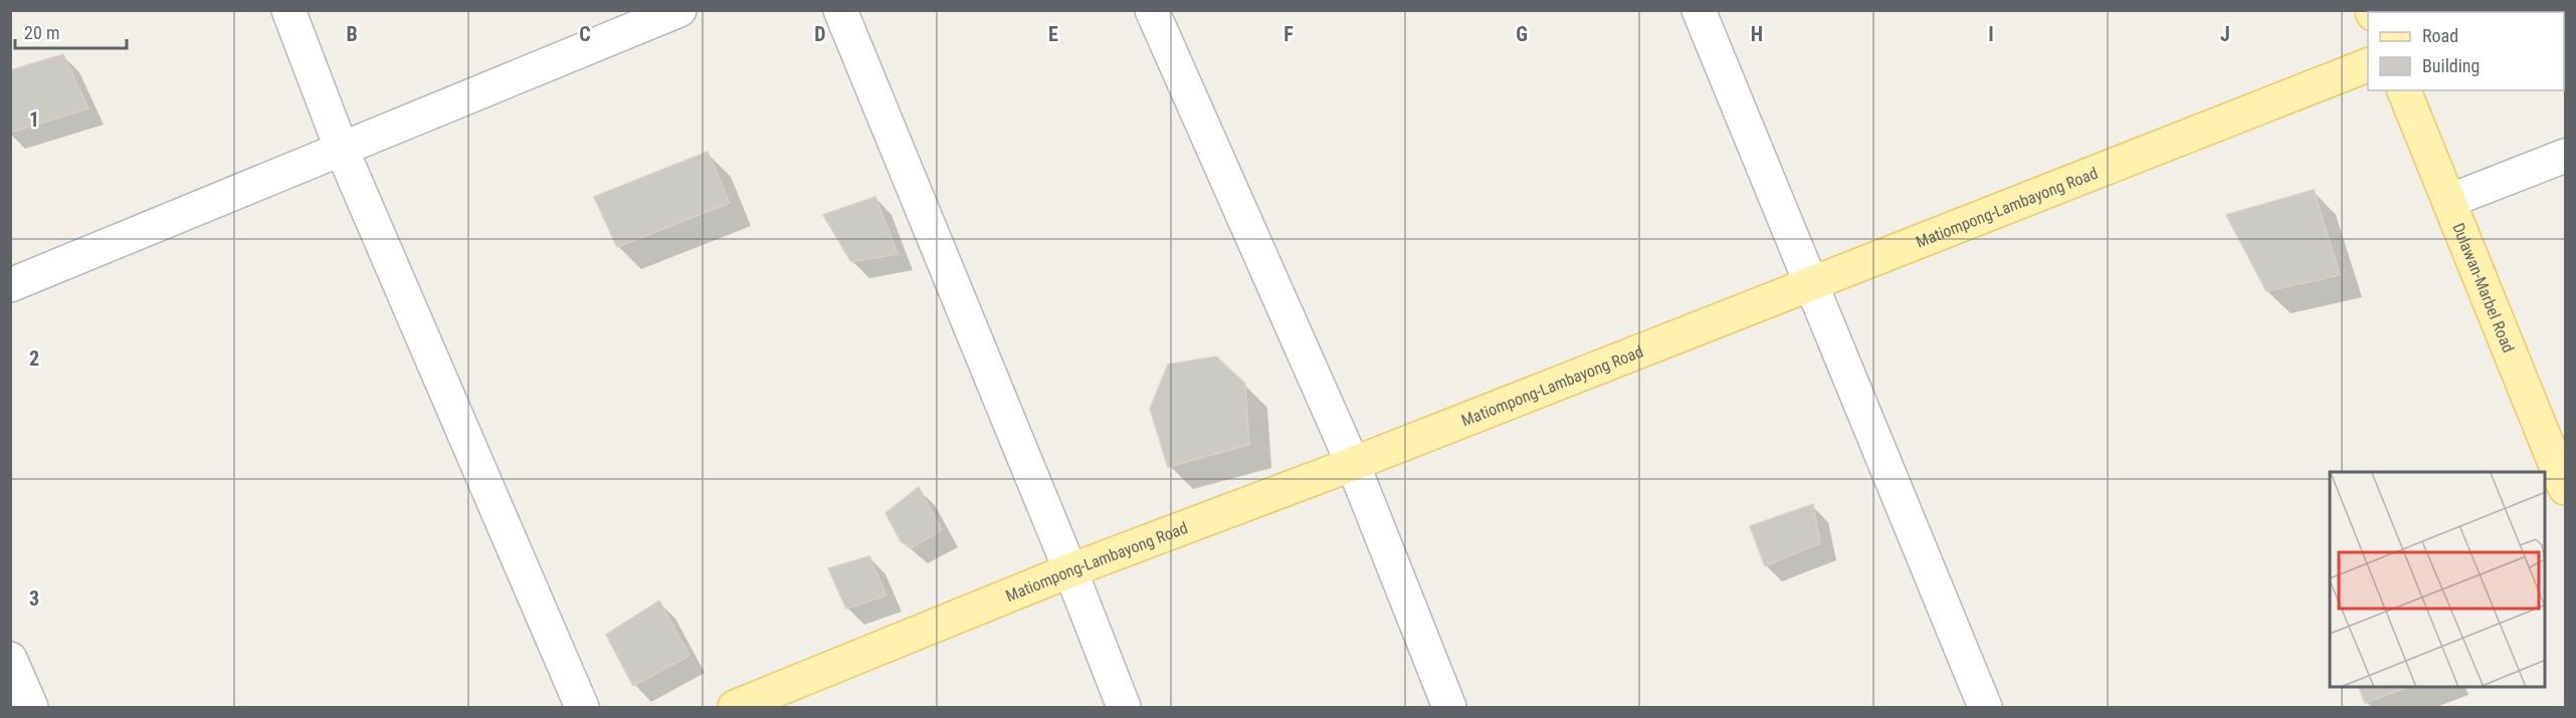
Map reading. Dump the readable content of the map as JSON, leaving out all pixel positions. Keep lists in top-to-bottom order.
{
  "streets": {
    "main road": ["Matiompong-Lambayong Road", "Dulawan-Marbel Road"]
  },
  "legend": ["Road", "Building"],
  "scale_bar": "20 m",
  "grid": {
    "columns": [
      "B",
      "C",
      "D",
      "E",
      "F",
      "G",
      "H",
      "I",
      "J"
    ],
    "rows": ["1", "2", "3"]
  }
}
